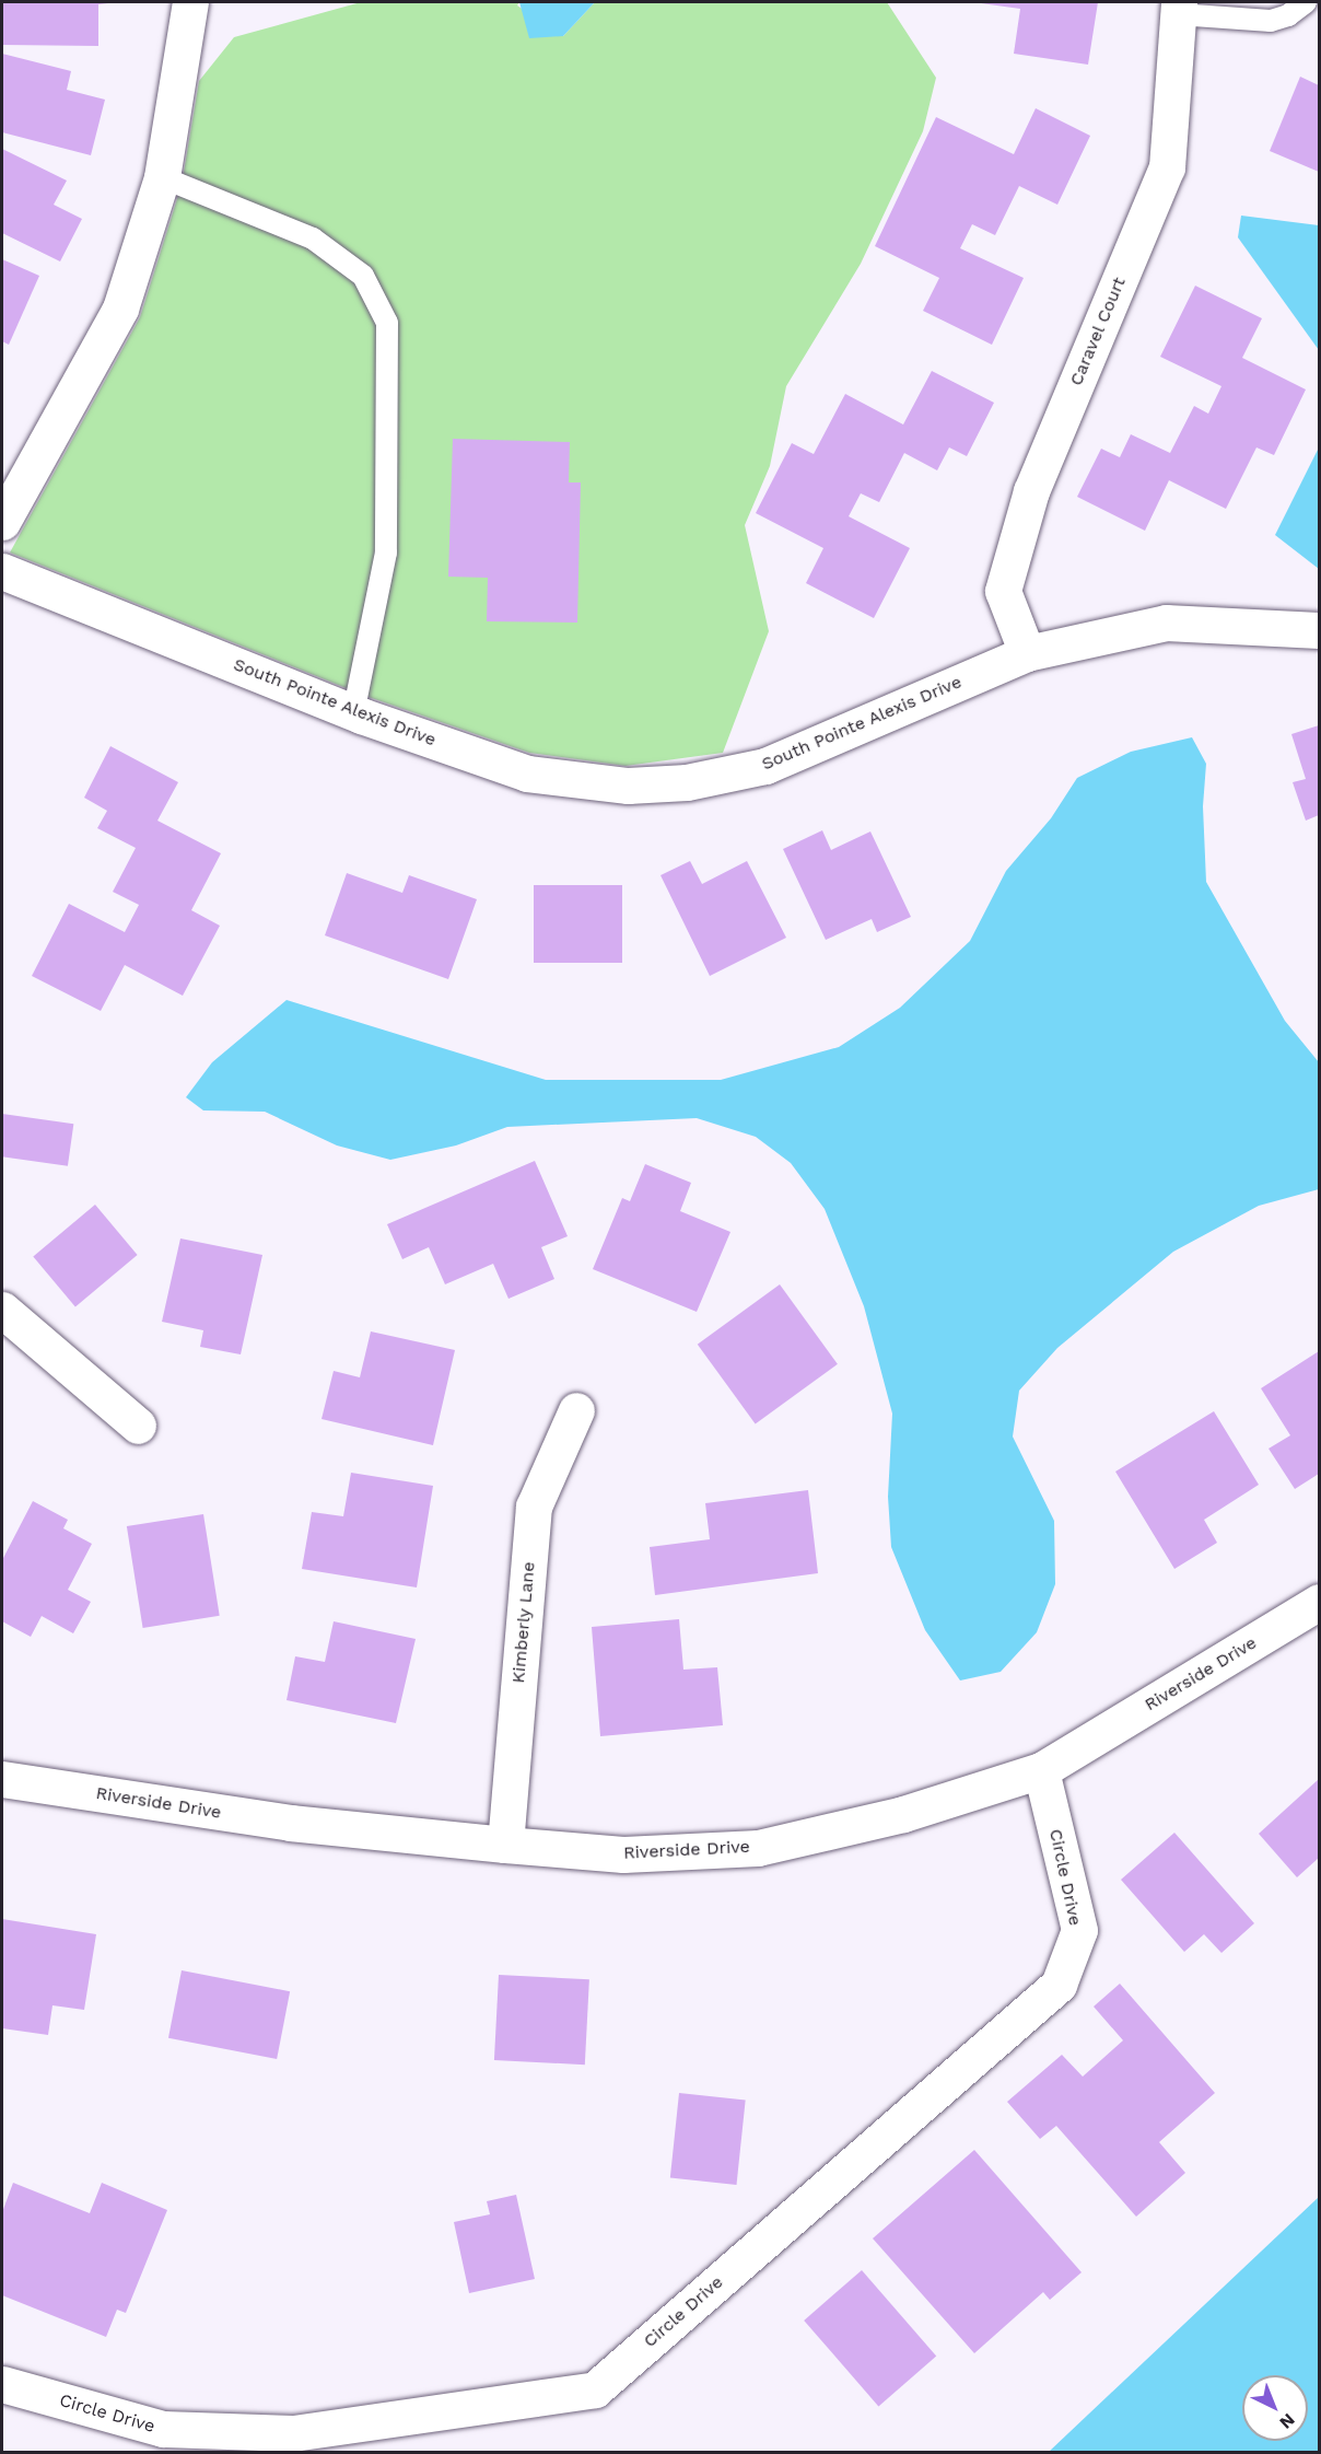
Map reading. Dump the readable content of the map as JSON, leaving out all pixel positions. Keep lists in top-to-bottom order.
{
  "streets": {
    "street": [
      "Caravel Court",
      "South Pointe Alexis Drive",
      "Kimberly Lane",
      "Riverside Drive",
      "Circle Drive"
    ]
  },
  "crossings": [
    ["Caravel Court", "South Pointe Alexis Drive"],
    ["Kimberly Lane", "Riverside Drive"],
    ["Riverside Drive", "Circle Drive"]
  ],
  "north": "bottom right"
}
